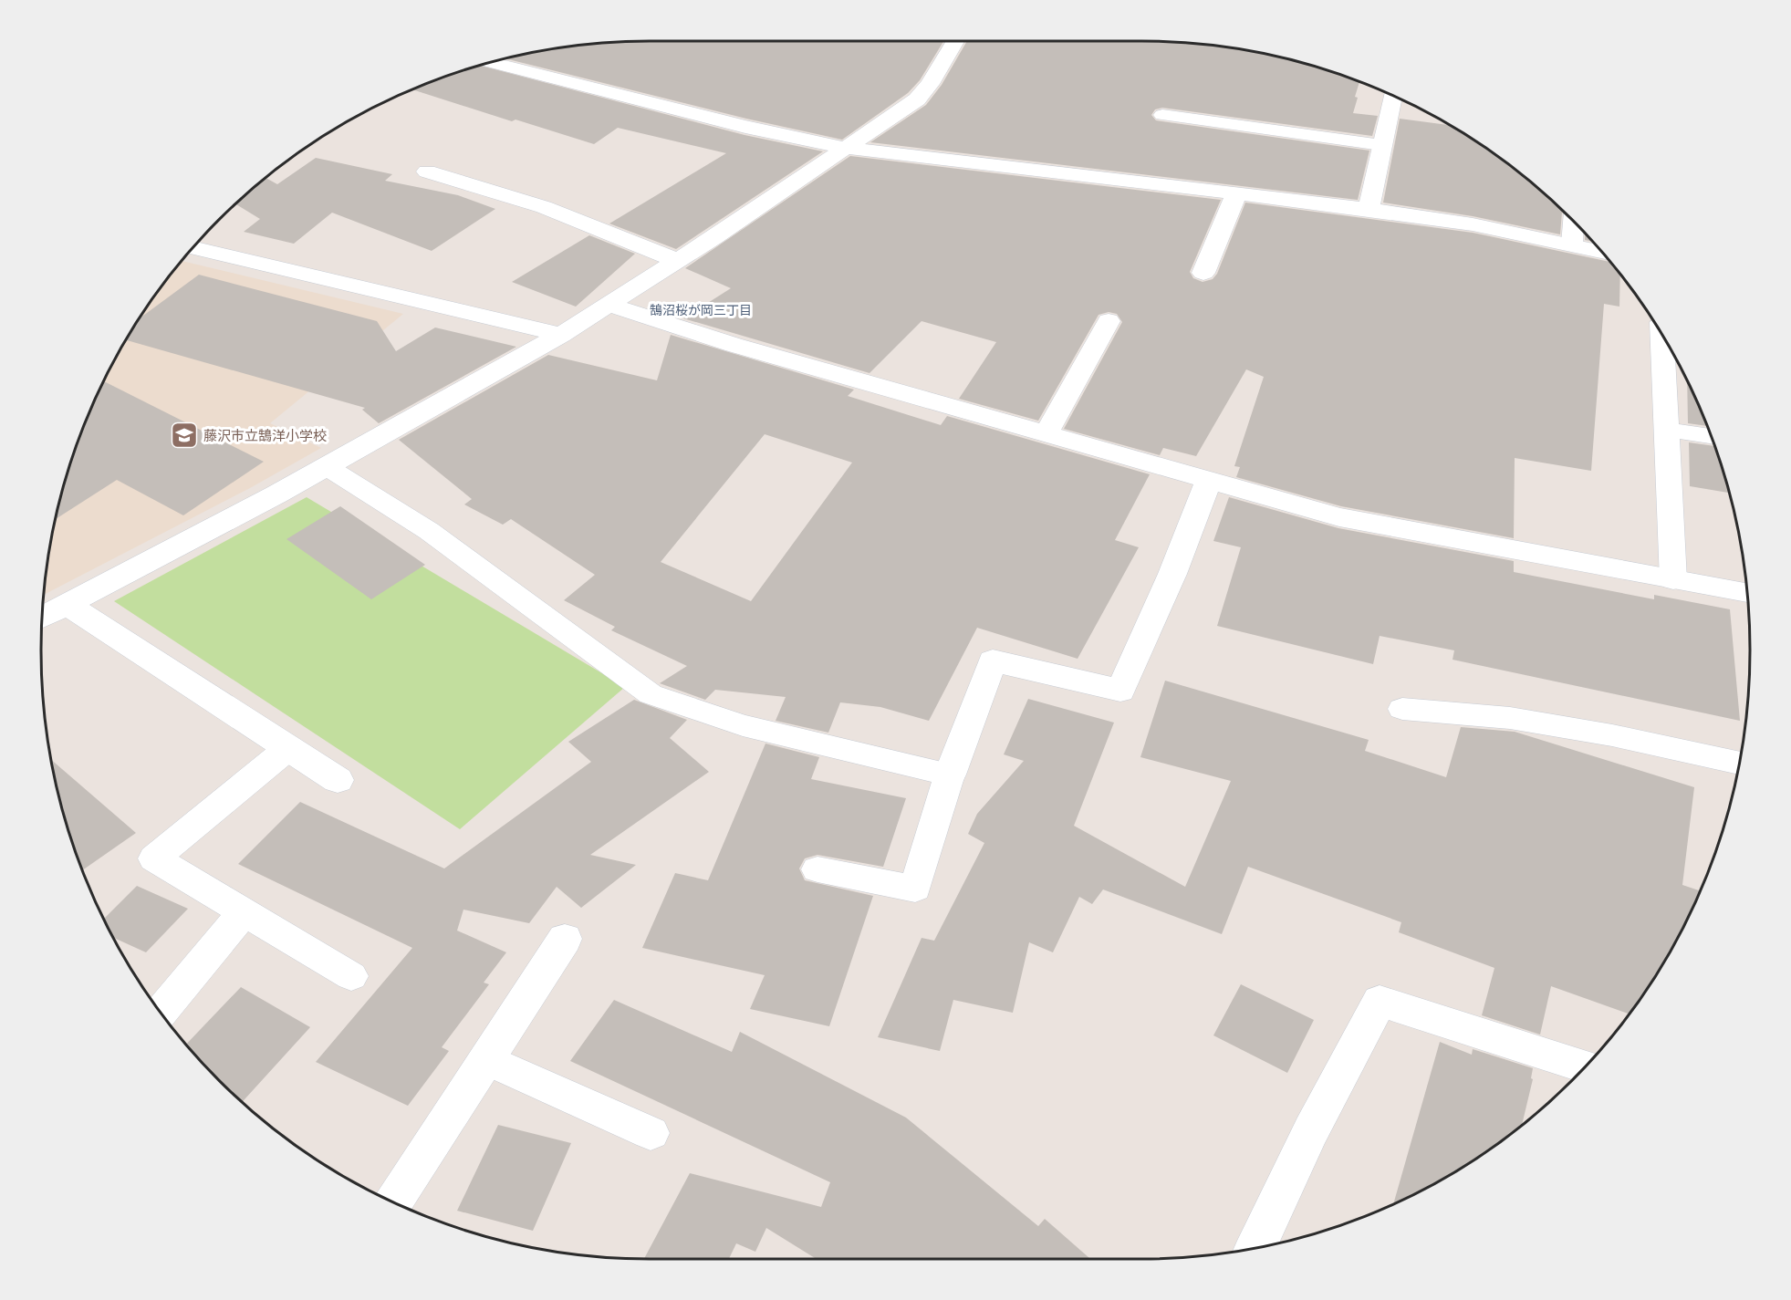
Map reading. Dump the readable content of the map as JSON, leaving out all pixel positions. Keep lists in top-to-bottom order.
{
  "districts": ["鵠沼桜が岡三丁目"],
  "places": {
    "school or university": ["藤沢市立鵠洋小学校"]
  }
}
